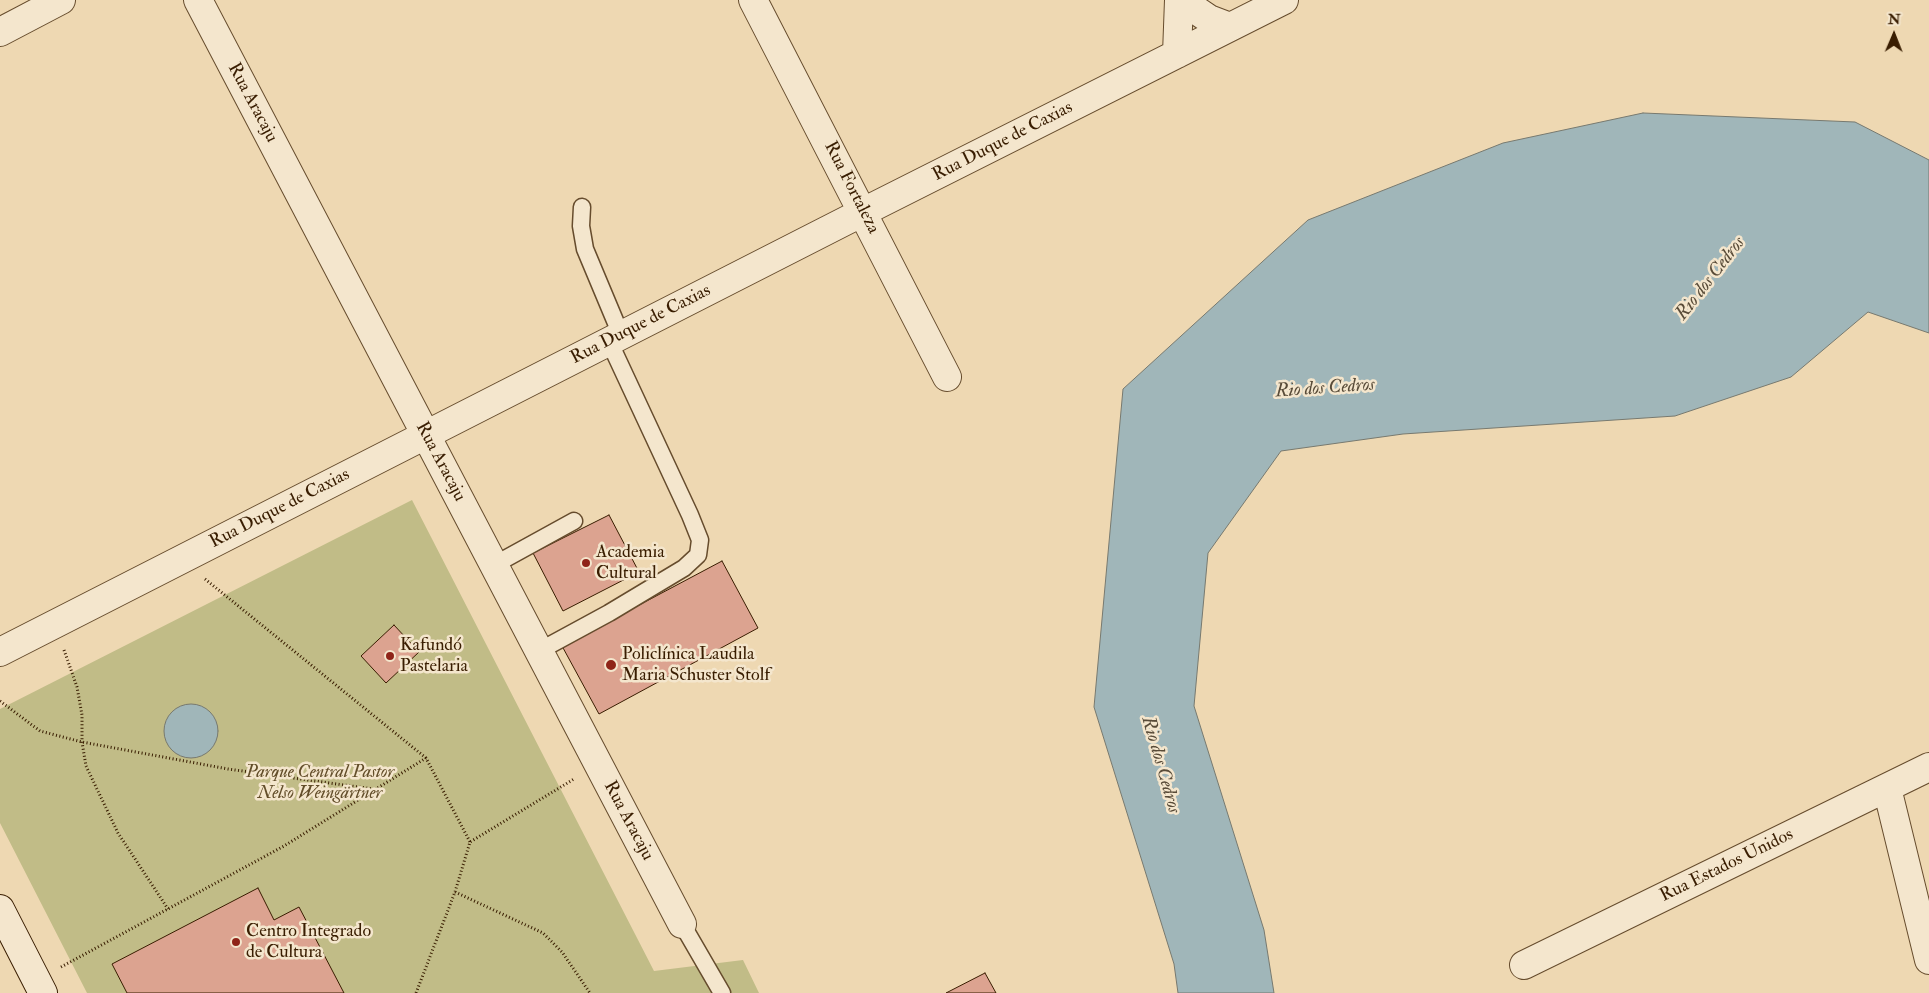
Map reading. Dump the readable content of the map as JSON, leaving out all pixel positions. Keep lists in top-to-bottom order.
{
  "streets": {
    "street": [
      "Rua Aracaju",
      "Rua Duque de Caxias",
      "Rua Fortaleza",
      "Rua Estados Unidos"
    ]
  },
  "crossings": [
    ["Rua Aracaju", "Rua Duque de Caxias"],
    ["Rua Duque de Caxias", "Rua Fortaleza"]
  ],
  "water": ["Rio dos Cedros"],
  "parks": ["Parque Central Pastor Nelso Weingärtner"],
  "places": [
    "Academia Cultural",
    "Kafundó Pastelaria",
    "Policlínica Laudila Maria Schuster Stolf",
    "Centro Integrado de Cultura"
  ],
  "north": "top"
}
